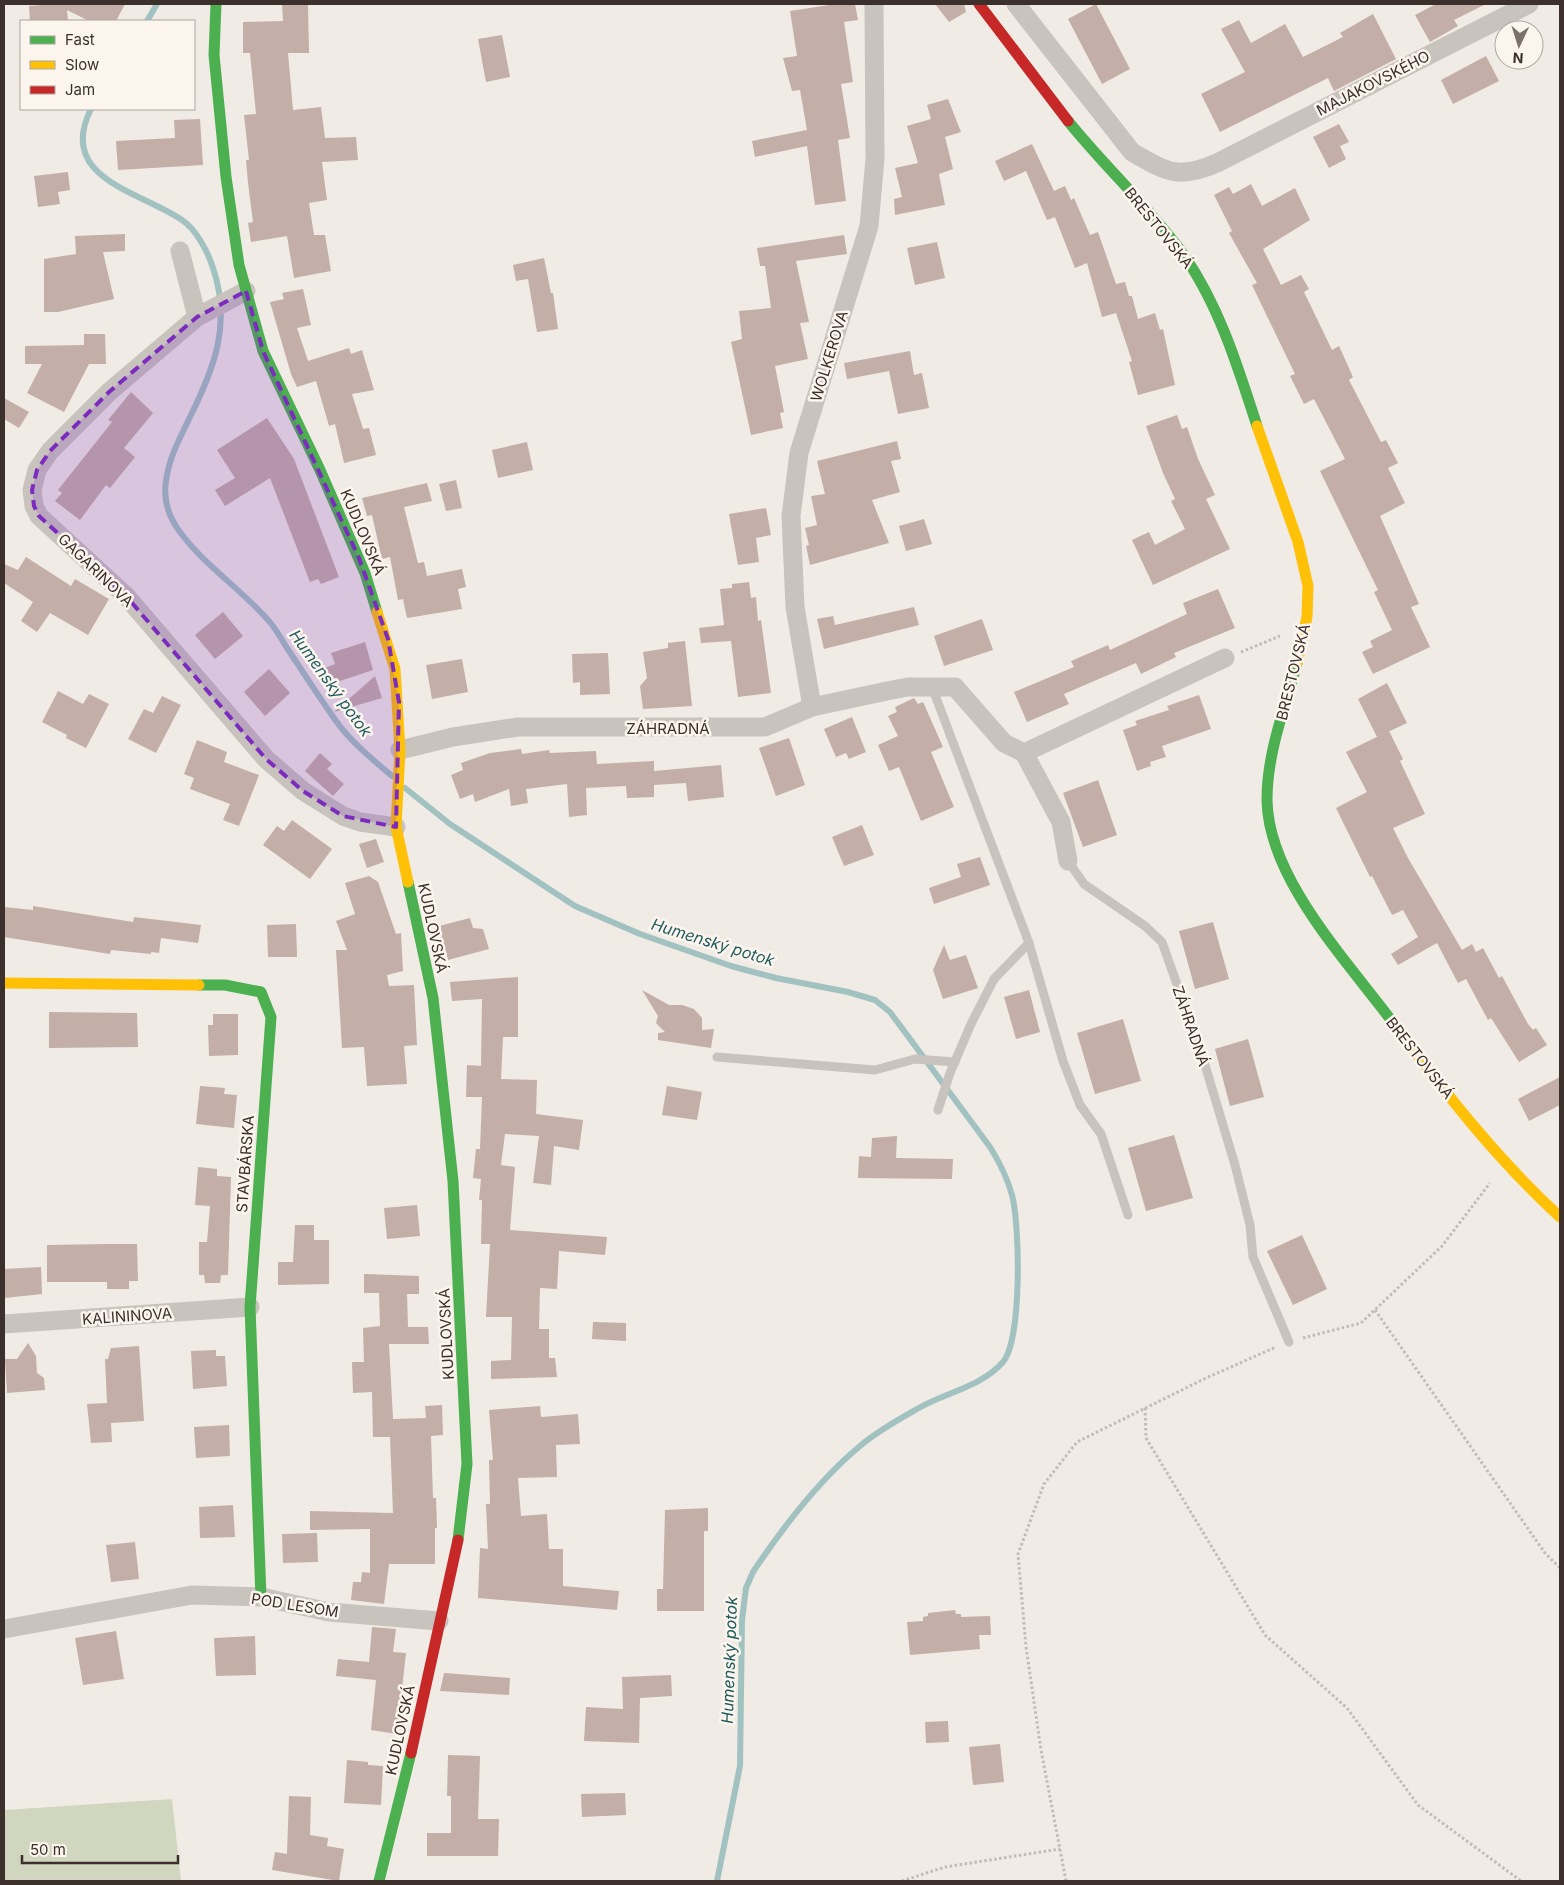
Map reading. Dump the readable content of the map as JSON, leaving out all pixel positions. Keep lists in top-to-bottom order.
{
  "streets": {
    "street": [
      "MAJAKOVSKÉHO",
      "BRESTOVSKÁ",
      "WOLKEROVA",
      "KUDLOVSKÁ",
      "GAGARINOVA",
      "ZÁHRADNÁ",
      "STAVBÁRSKA",
      "KALININOVA",
      "POD LESOM"
    ]
  },
  "crossings": [
    ["WOLKEROVA", "ZÁHRADNÁ"],
    ["KUDLOVSKÁ", "GAGARINOVA"],
    ["KUDLOVSKÁ", "ZÁHRADNÁ"],
    ["KUDLOVSKÁ", "POD LESOM"],
    ["STAVBÁRSKA", "KALININOVA"],
    ["STAVBÁRSKA", "POD LESOM"]
  ],
  "water": ["Humenský potok"],
  "legend": ["Fast", "Slow", "Jam"],
  "scale_bar": "50 m",
  "north": "bottom"
}
